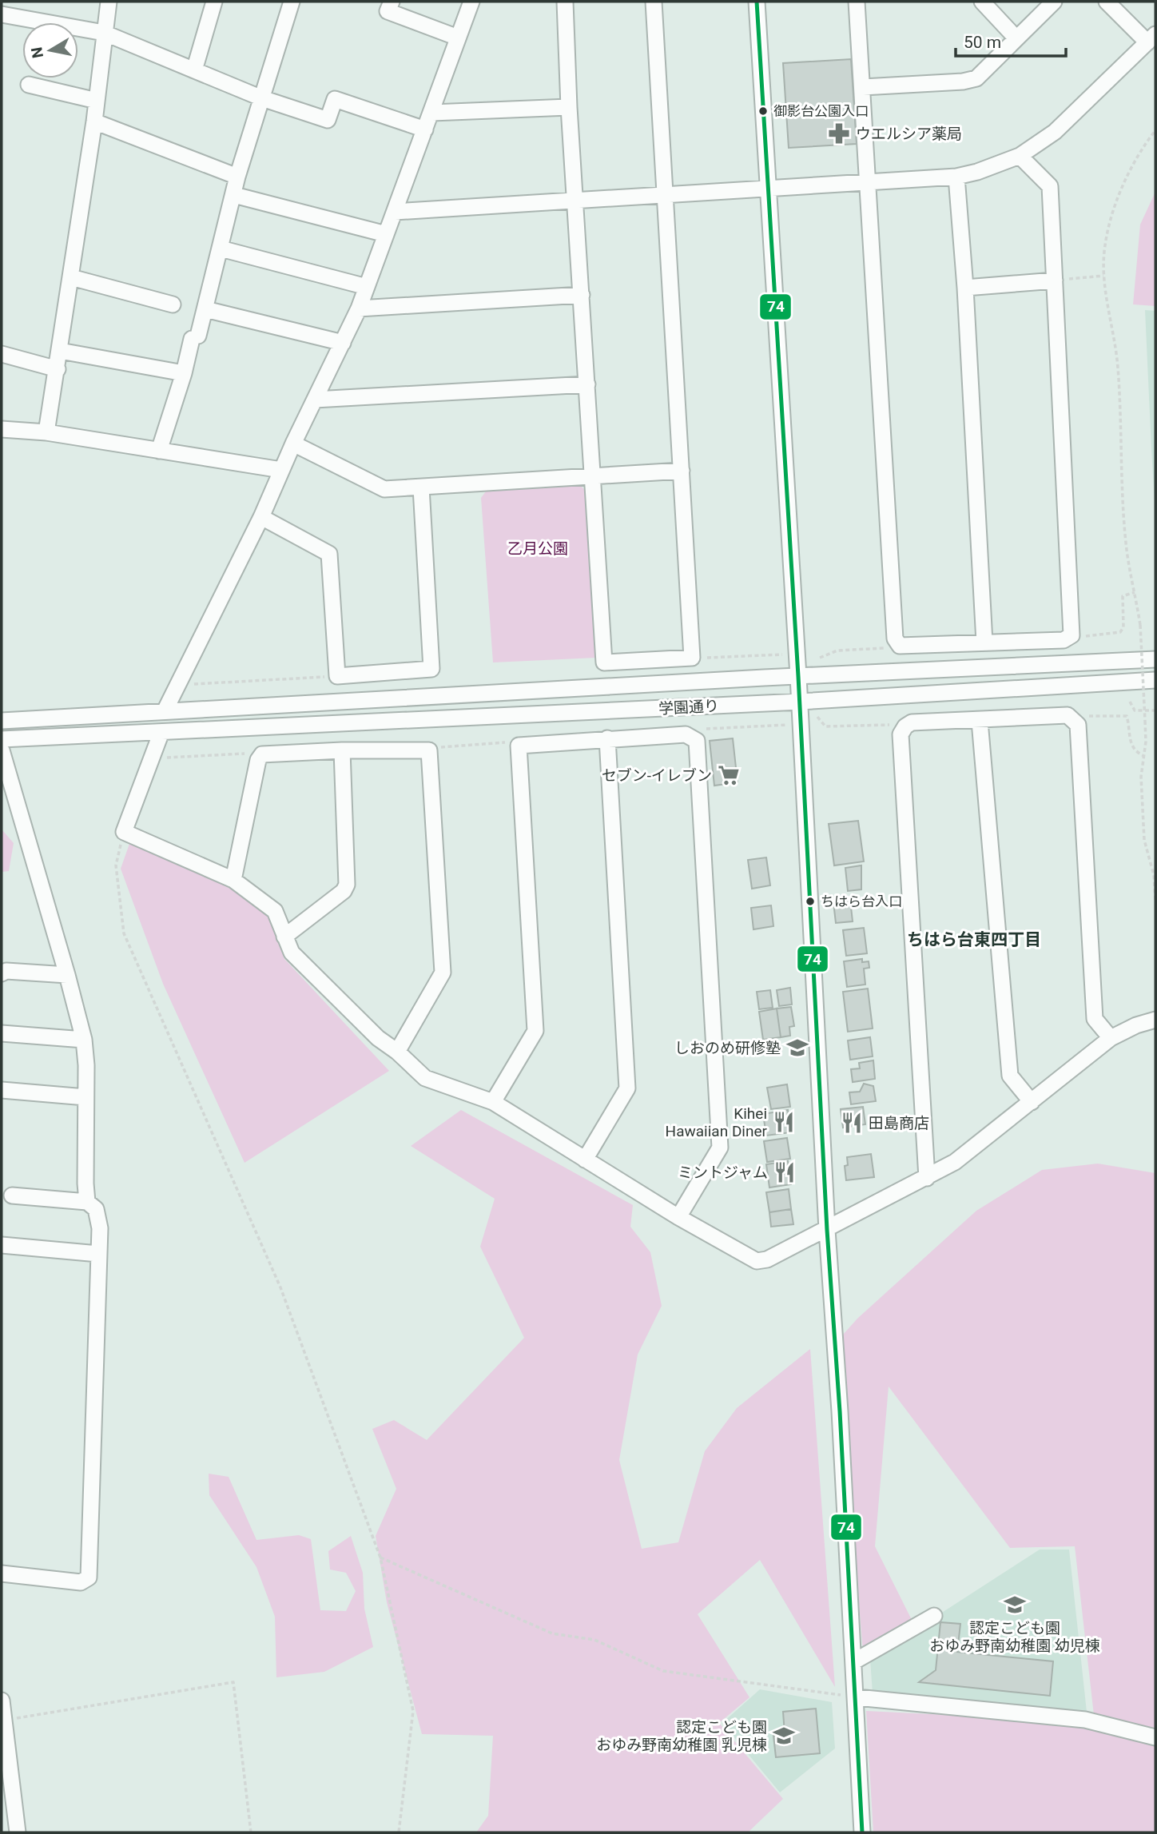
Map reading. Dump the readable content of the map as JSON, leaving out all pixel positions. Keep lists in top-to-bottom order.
{
  "streets": {
    "street": ["学園通り"]
  },
  "districts": ["ちはら台東四丁目"],
  "parks": ["乙月公園"],
  "places": {
    "other": ["御影台公園入口", "ちはら台入口"],
    "pharmacy": ["ウエルシア薬局"],
    "supermarket": ["セブン-イレブン"],
    "school or university": ["しおのめ研修塾", "認定こども園 おゆみ野南幼稚園 幼児棟", "認定こども園 おゆみ野南幼稚園 乳児棟"],
    "restaurant": ["Kihei Hawaiian Diner", "田島商店", "ミントジャム"]
  },
  "lines": ["transit line 74"],
  "scale_bar": "50 m",
  "north": "left"
}
